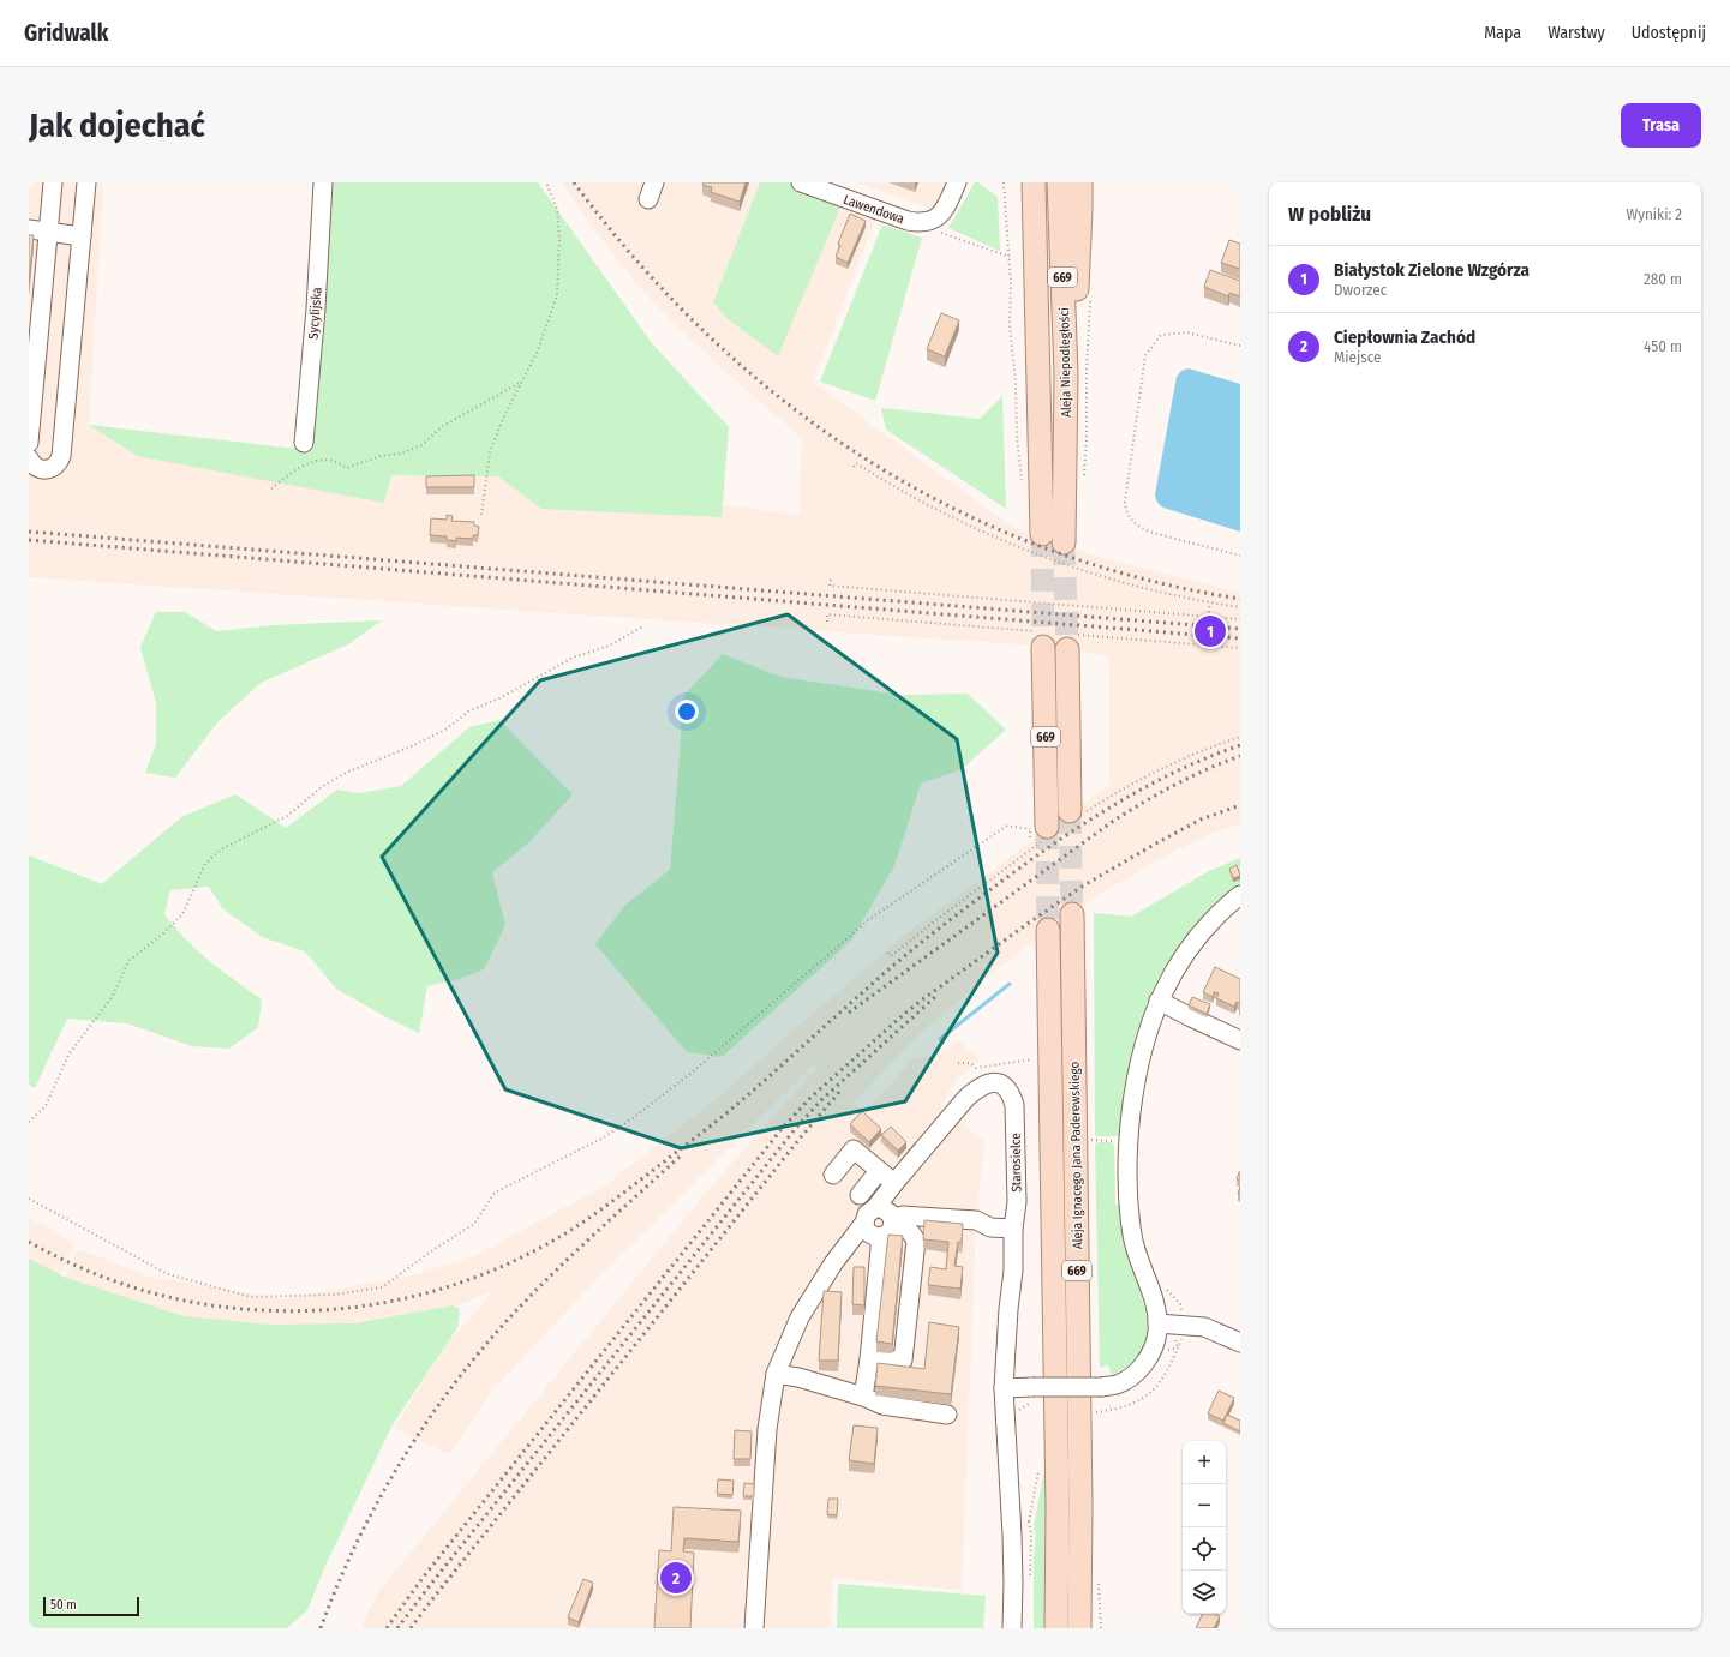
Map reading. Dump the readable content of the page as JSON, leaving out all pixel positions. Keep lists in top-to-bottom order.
{
  "streets": {
    "main road": ["669", "Aleja Niepodległości", "Aleja Ignacego Jana Paderewskiego"],
    "street": ["Lawendowa", "Sycylijska", "Starosielce"]
  },
  "scale_bar": "50 m",
  "page": {
    "header": "Gridwalk",
    "nav": ["Mapa", "Warstwy", "Udostępnij"],
    "buttons": "Trasa",
    "title": "Jak dojechać",
    "heading": ["W pobliżu", "Wyniki: 2"],
    "list": [
      {
        "mark": "1",
        "name": "Białystok Zielone Wzgórza",
        "note": "Dworzec",
        "value": "280 m"
      },
      {
        "mark": "2",
        "name": "Ciepłownia Zachód",
        "note": "Miejsce",
        "value": "450 m"
      }
    ],
    "pins": ["1", "2"],
    "map_buttons": ["+", "−"],
    "scale": "50 m"
  }
}
